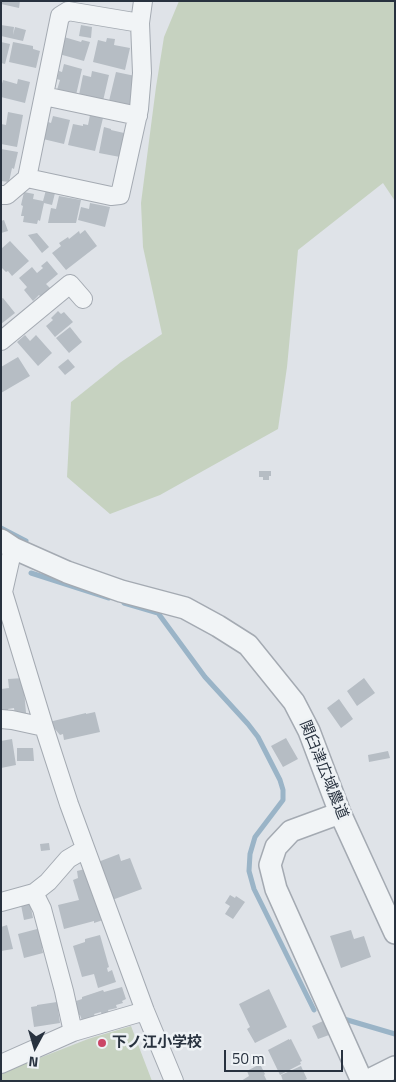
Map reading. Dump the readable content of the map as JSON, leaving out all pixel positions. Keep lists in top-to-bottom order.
{
  "streets": {
    "street": ["関臼津広域農道"]
  },
  "places": ["下ノ江小学校"],
  "scale_bar": "50 m",
  "north": "bottom"
}
